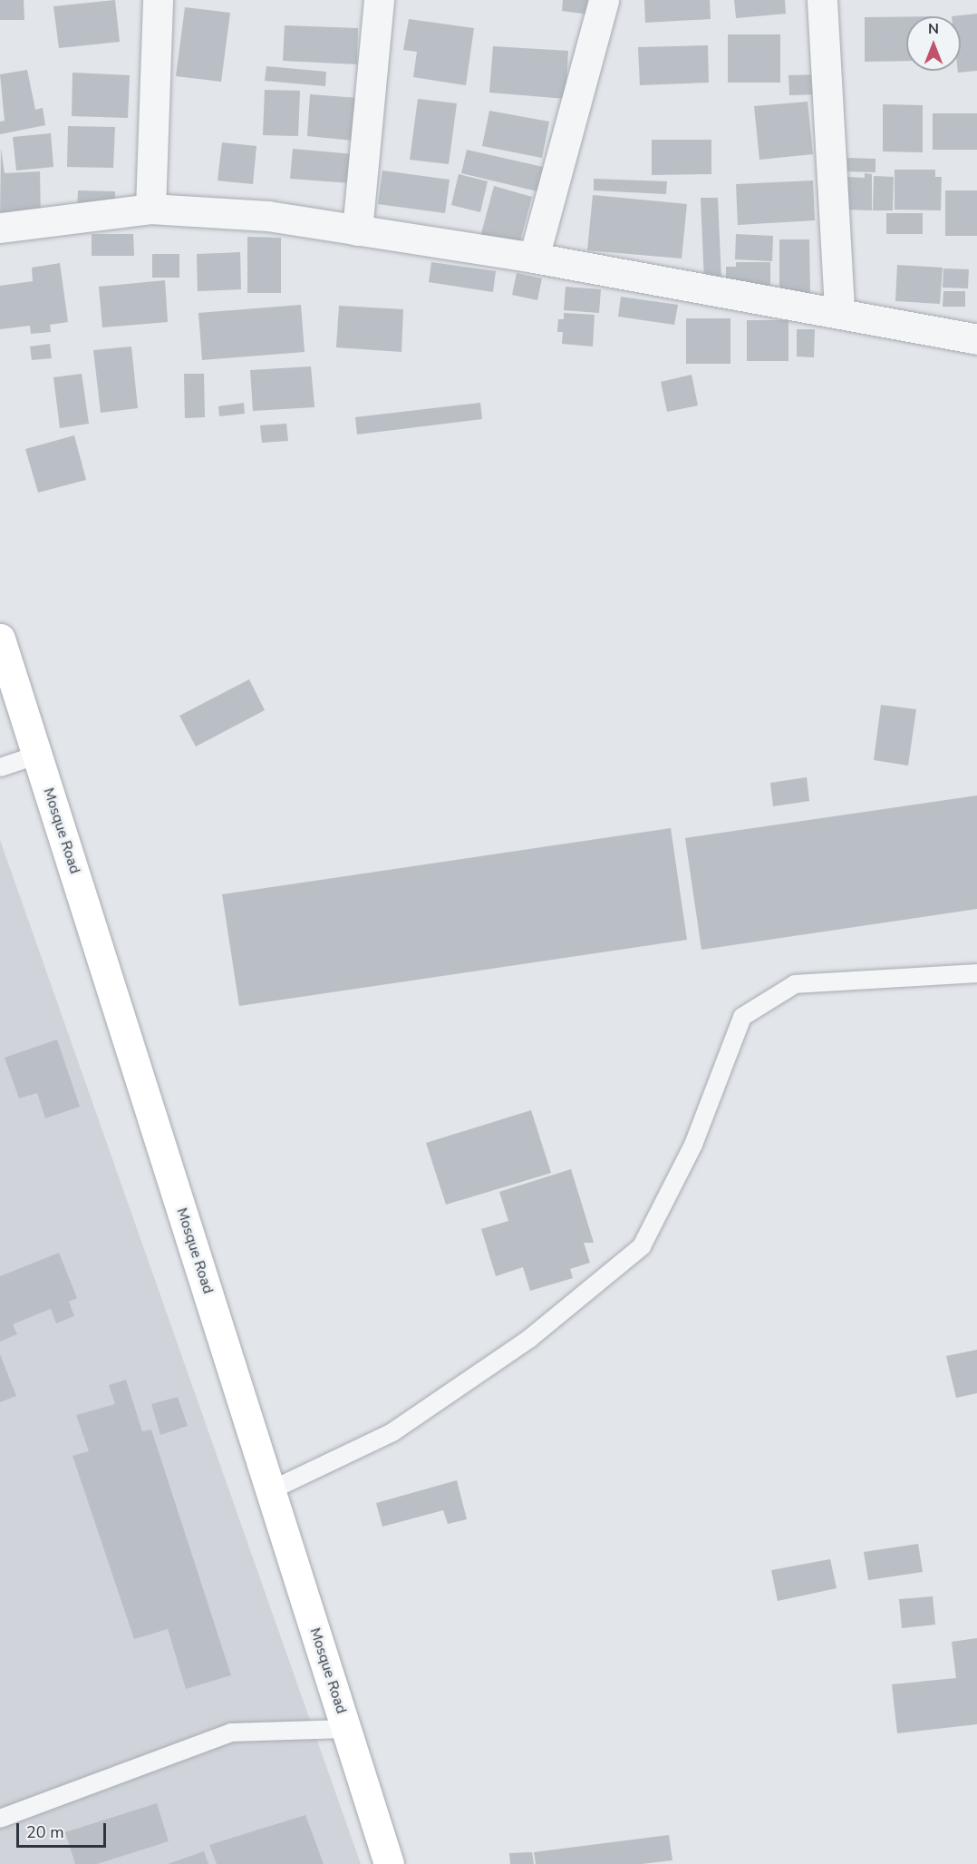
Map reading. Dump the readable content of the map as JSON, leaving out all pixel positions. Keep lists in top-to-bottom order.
{
  "streets": {
    "street": ["Mosque Road"]
  },
  "scale_bar": "20 m",
  "north": "top"
}
